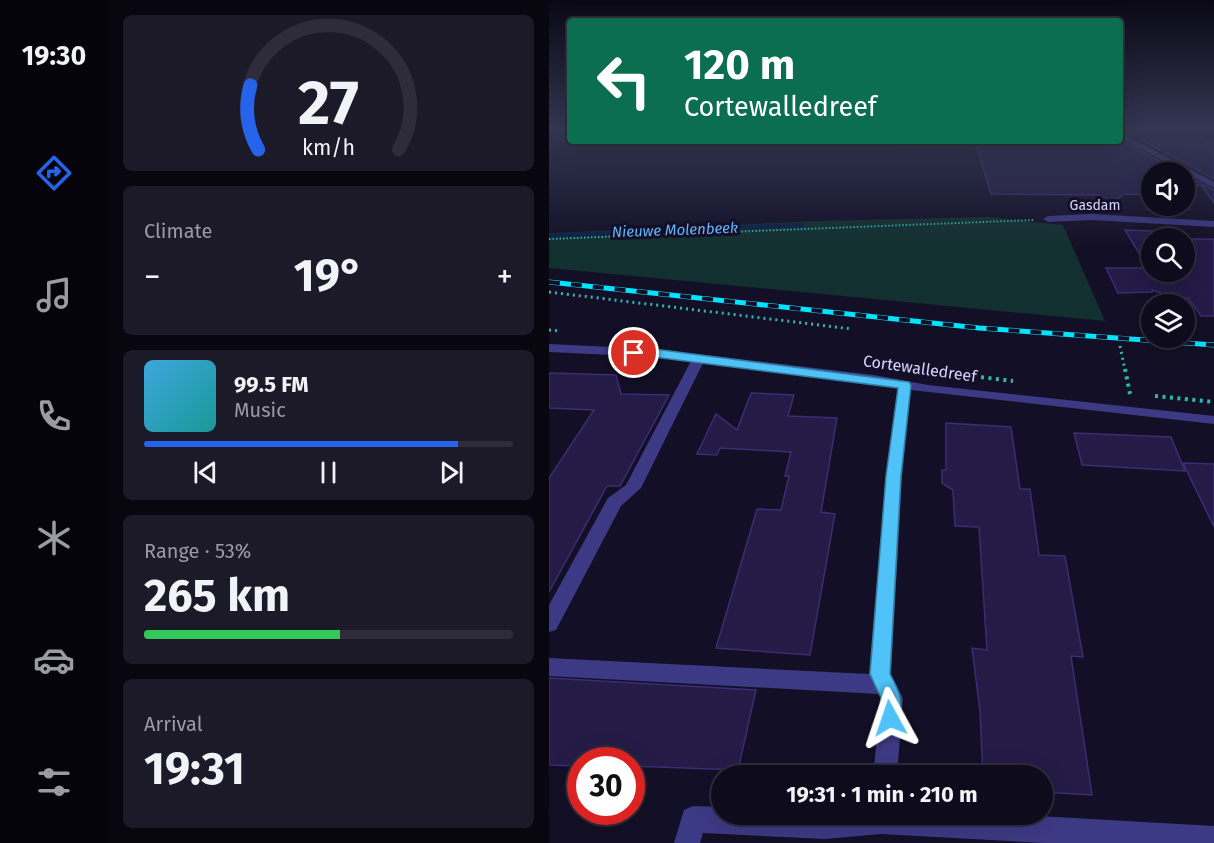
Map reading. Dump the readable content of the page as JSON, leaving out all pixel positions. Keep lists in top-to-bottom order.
{
  "streets": {
    "street": ["Gasdam", "Cortewalledreef"]
  },
  "water": ["Nieuwe Molenbeek"],
  "page": {
    "tabs": "19:30",
    "turn": ["120 m", "Cortewalledreef"],
    "tile": [
      "Climate",
      ["Range · 53%", "265 km"],
      ["Arrival", "19:31"]
    ],
    "heat": ["−", "19°", "+"],
    "song": ["99.5 FM", "Music"],
    "limit": "30",
    "trip": "19:31 · 1 min · 210 m",
    "gauge": ["27", "km/h"]
  }
}
